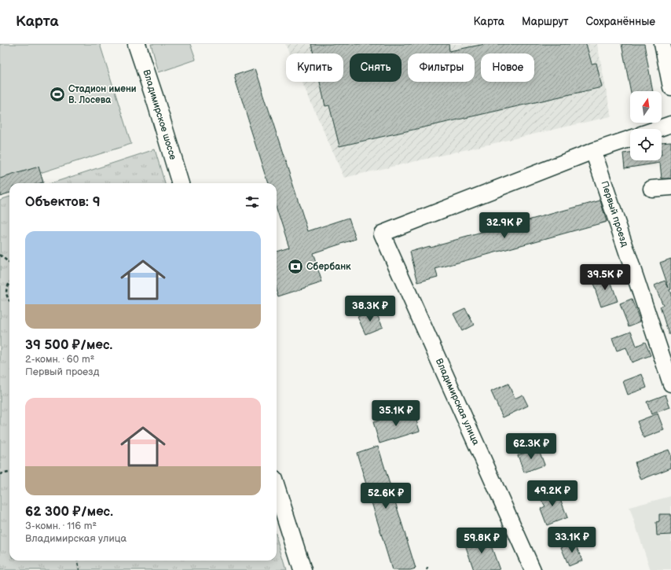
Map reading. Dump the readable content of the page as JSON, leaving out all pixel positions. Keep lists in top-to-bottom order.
{
  "streets": {
    "main road": ["Владимирское шоссе"],
    "street": ["Первый проезд", "Владимирская улица"]
  },
  "crossings": [
    ["Первый проезд", "Владимирская улица"]
  ],
  "places": {
    "sports": ["Стадион имени В. Лосева"],
    "bank": ["Сбербанк"]
  },
  "north": "top",
  "page": {
    "header": "Карта",
    "nav": ["Карта", "Маршрут", "Сохранённые"],
    "chip": [
      "Купить",
      "Снять",
      "Фильтры",
      "Новое"
    ],
    "heading": "Объектов: 9",
    "price": [
      "32.9K ₽",
      "39.5K ₽",
      "38.3K ₽",
      "35.1K ₽",
      "62.3K ₽",
      "49.2K ₽",
      "52.6K ₽",
      "33.1K ₽",
      "59.8K ₽"
    ],
    "list": [
      {
        "name": "39 500 ₽/мес.",
        "note": "2-комн. · 60 m² · Первый проезд"
      },
      {
        "name": "62 300 ₽/мес.",
        "note": "3-комн. · 116 m² · Владимирская улица"
      }
    ]
  }
}
